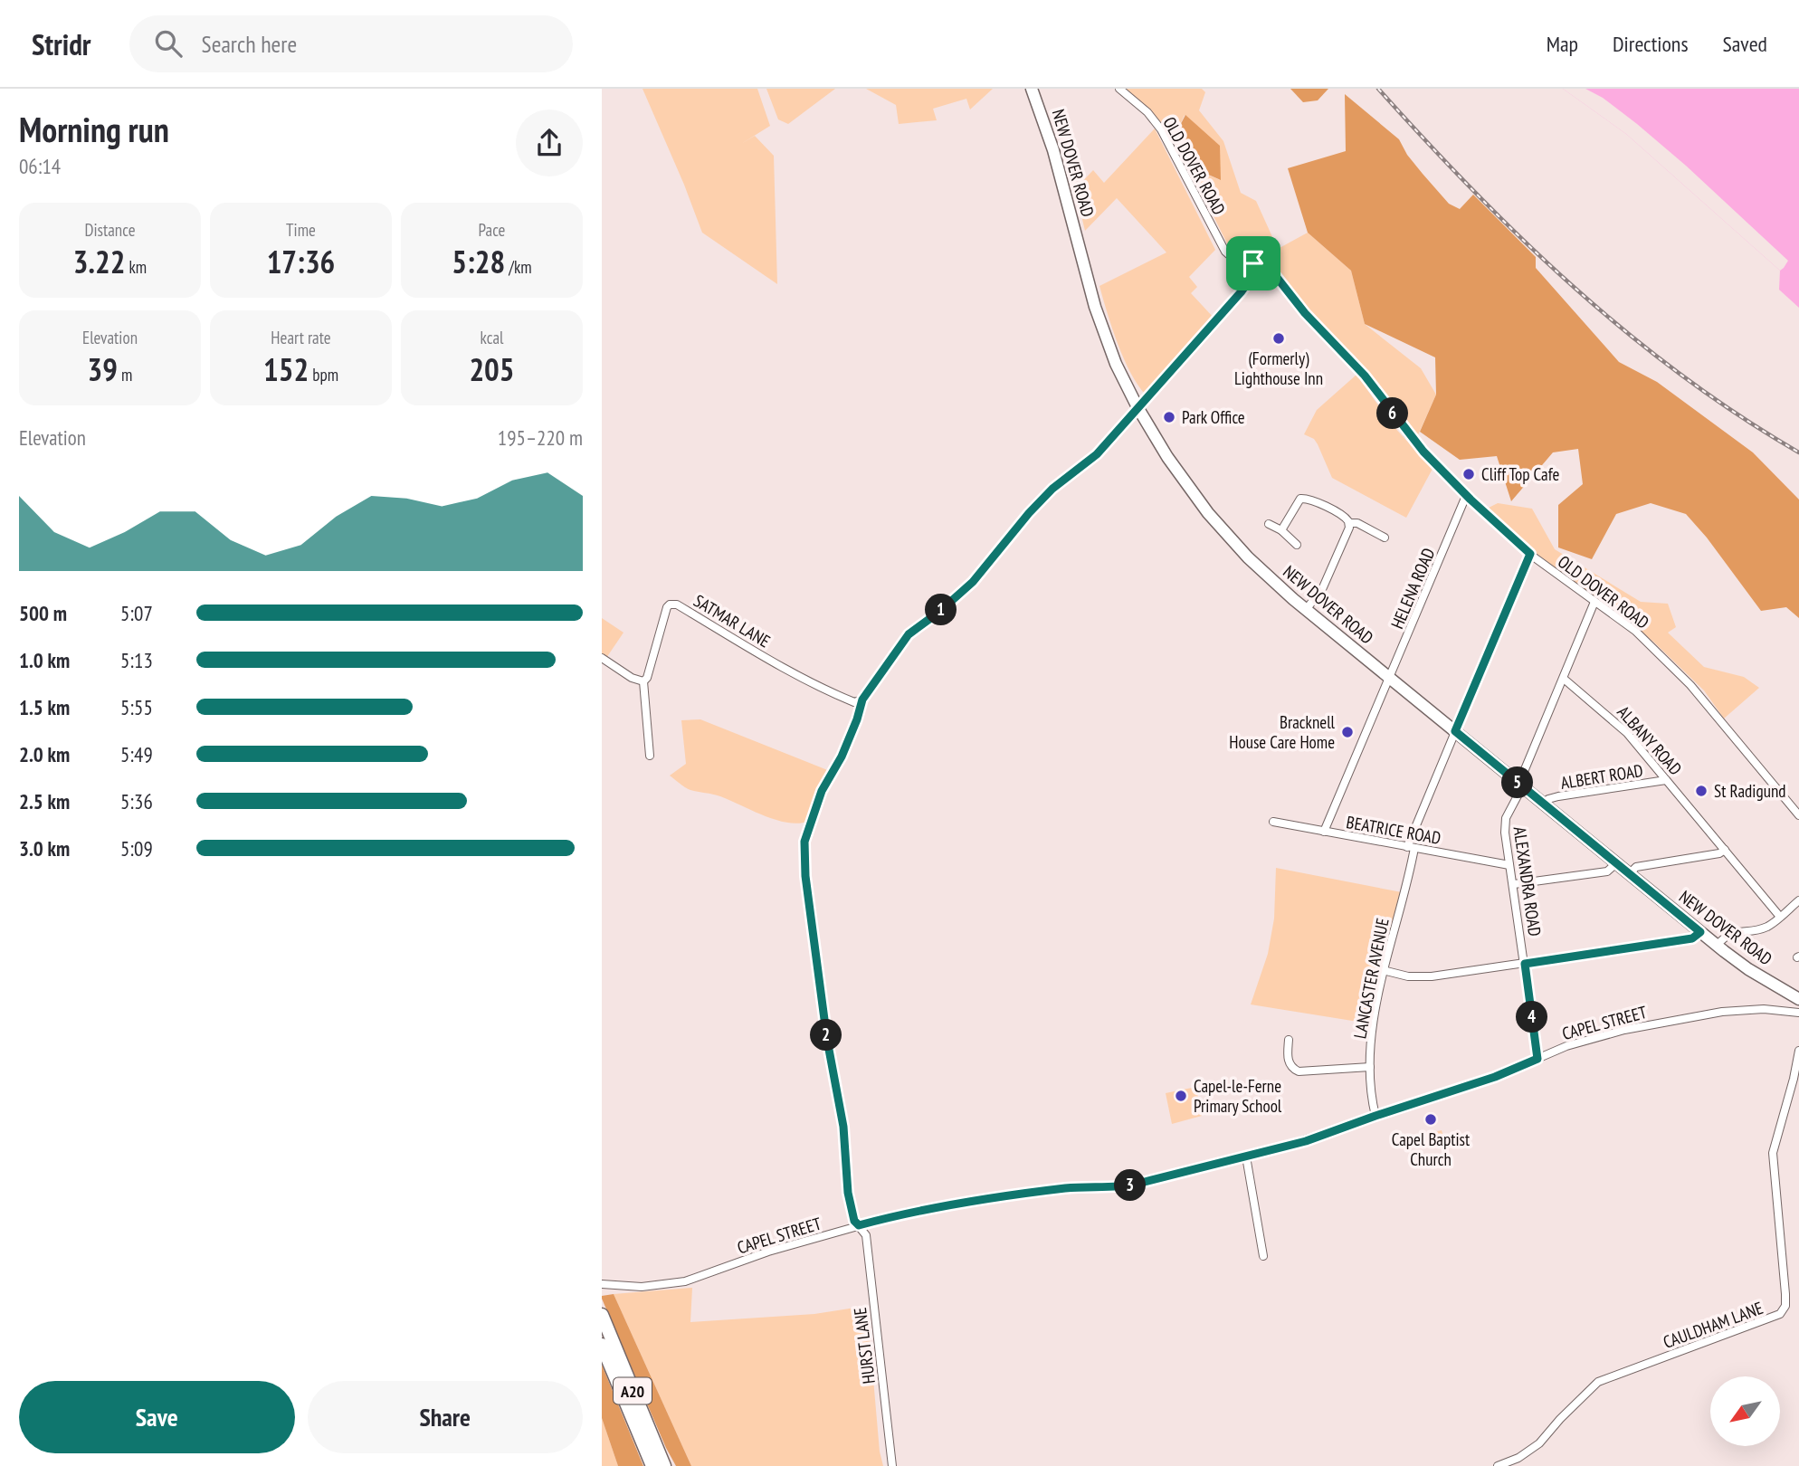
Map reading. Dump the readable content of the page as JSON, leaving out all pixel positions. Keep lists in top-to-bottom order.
{
  "streets": {
    "highway": ["A20"],
    "main road": ["NEW DOVER ROAD"],
    "street": [
      "OLD DOVER ROAD",
      "HELENA ROAD",
      "SATMAR LANE",
      "ALBANY ROAD",
      "ALBERT ROAD",
      "BEATRICE ROAD",
      "ALEXANDRA ROAD",
      "LANCASTER AVENUE",
      "CAPEL STREET",
      "CAULDHAM LANE",
      "HURST LANE"
    ]
  },
  "crossings": [
    ["NEW DOVER ROAD", "HELENA ROAD"],
    ["NEW DOVER ROAD", "ALBERT ROAD"],
    ["NEW DOVER ROAD", "ALEXANDRA ROAD"],
    ["NEW DOVER ROAD", "LANCASTER AVENUE"],
    ["NEW DOVER ROAD", "HURST LANE"],
    ["OLD DOVER ROAD", "HELENA ROAD"],
    ["OLD DOVER ROAD", "ALEXANDRA ROAD"],
    ["OLD DOVER ROAD", "LANCASTER AVENUE"],
    ["OLD DOVER ROAD", "HURST LANE"],
    ["HELENA ROAD", "BEATRICE ROAD"],
    ["SATMAR LANE", "HURST LANE"],
    ["ALBANY ROAD", "ALBERT ROAD"],
    ["ALBANY ROAD", "ALEXANDRA ROAD"],
    ["BEATRICE ROAD", "ALEXANDRA ROAD"],
    ["BEATRICE ROAD", "LANCASTER AVENUE"],
    ["ALEXANDRA ROAD", "CAPEL STREET"],
    ["LANCASTER AVENUE", "CAPEL STREET"],
    ["CAPEL STREET", "HURST LANE"]
  ],
  "places": [
    "(Formerly) Lighthouse Inn",
    "Park Office",
    "Cliff Top Cafe",
    "Bracknell House Care Home",
    "St Radigund",
    "Capel-le-Ferne Primary School",
    "Capel Baptist Church"
  ],
  "north": "bottom left",
  "page": {
    "header": "Stridr",
    "search": "Search here",
    "nav": ["Map", "Directions", "Saved"],
    "heading": ["Morning run", "06:14"],
    "stats": [
      ["Distance", "3.22 km"],
      ["Time", "17:36"],
      ["Pace", "5:28 /km"],
      ["Elevation", "39 m"],
      ["Heart rate", "152 bpm"],
      ["kcal", "205"]
    ],
    "pins": [
      "6",
      "1",
      "5",
      "4",
      "2",
      "3"
    ],
    "chart": ["Elevation", "195–220 m"],
    "list": [
      {
        "name": "500 m",
        "note": "5:07"
      },
      {
        "name": "1.0 km",
        "note": "5:13"
      },
      {
        "name": "1.5 km",
        "note": "5:55"
      },
      {
        "name": "2.0 km",
        "note": "5:49"
      },
      {
        "name": "2.5 km",
        "note": "5:36"
      },
      {
        "name": "3.0 km",
        "note": "5:09"
      }
    ],
    "buttons": ["Save", "Share"]
  }
}
